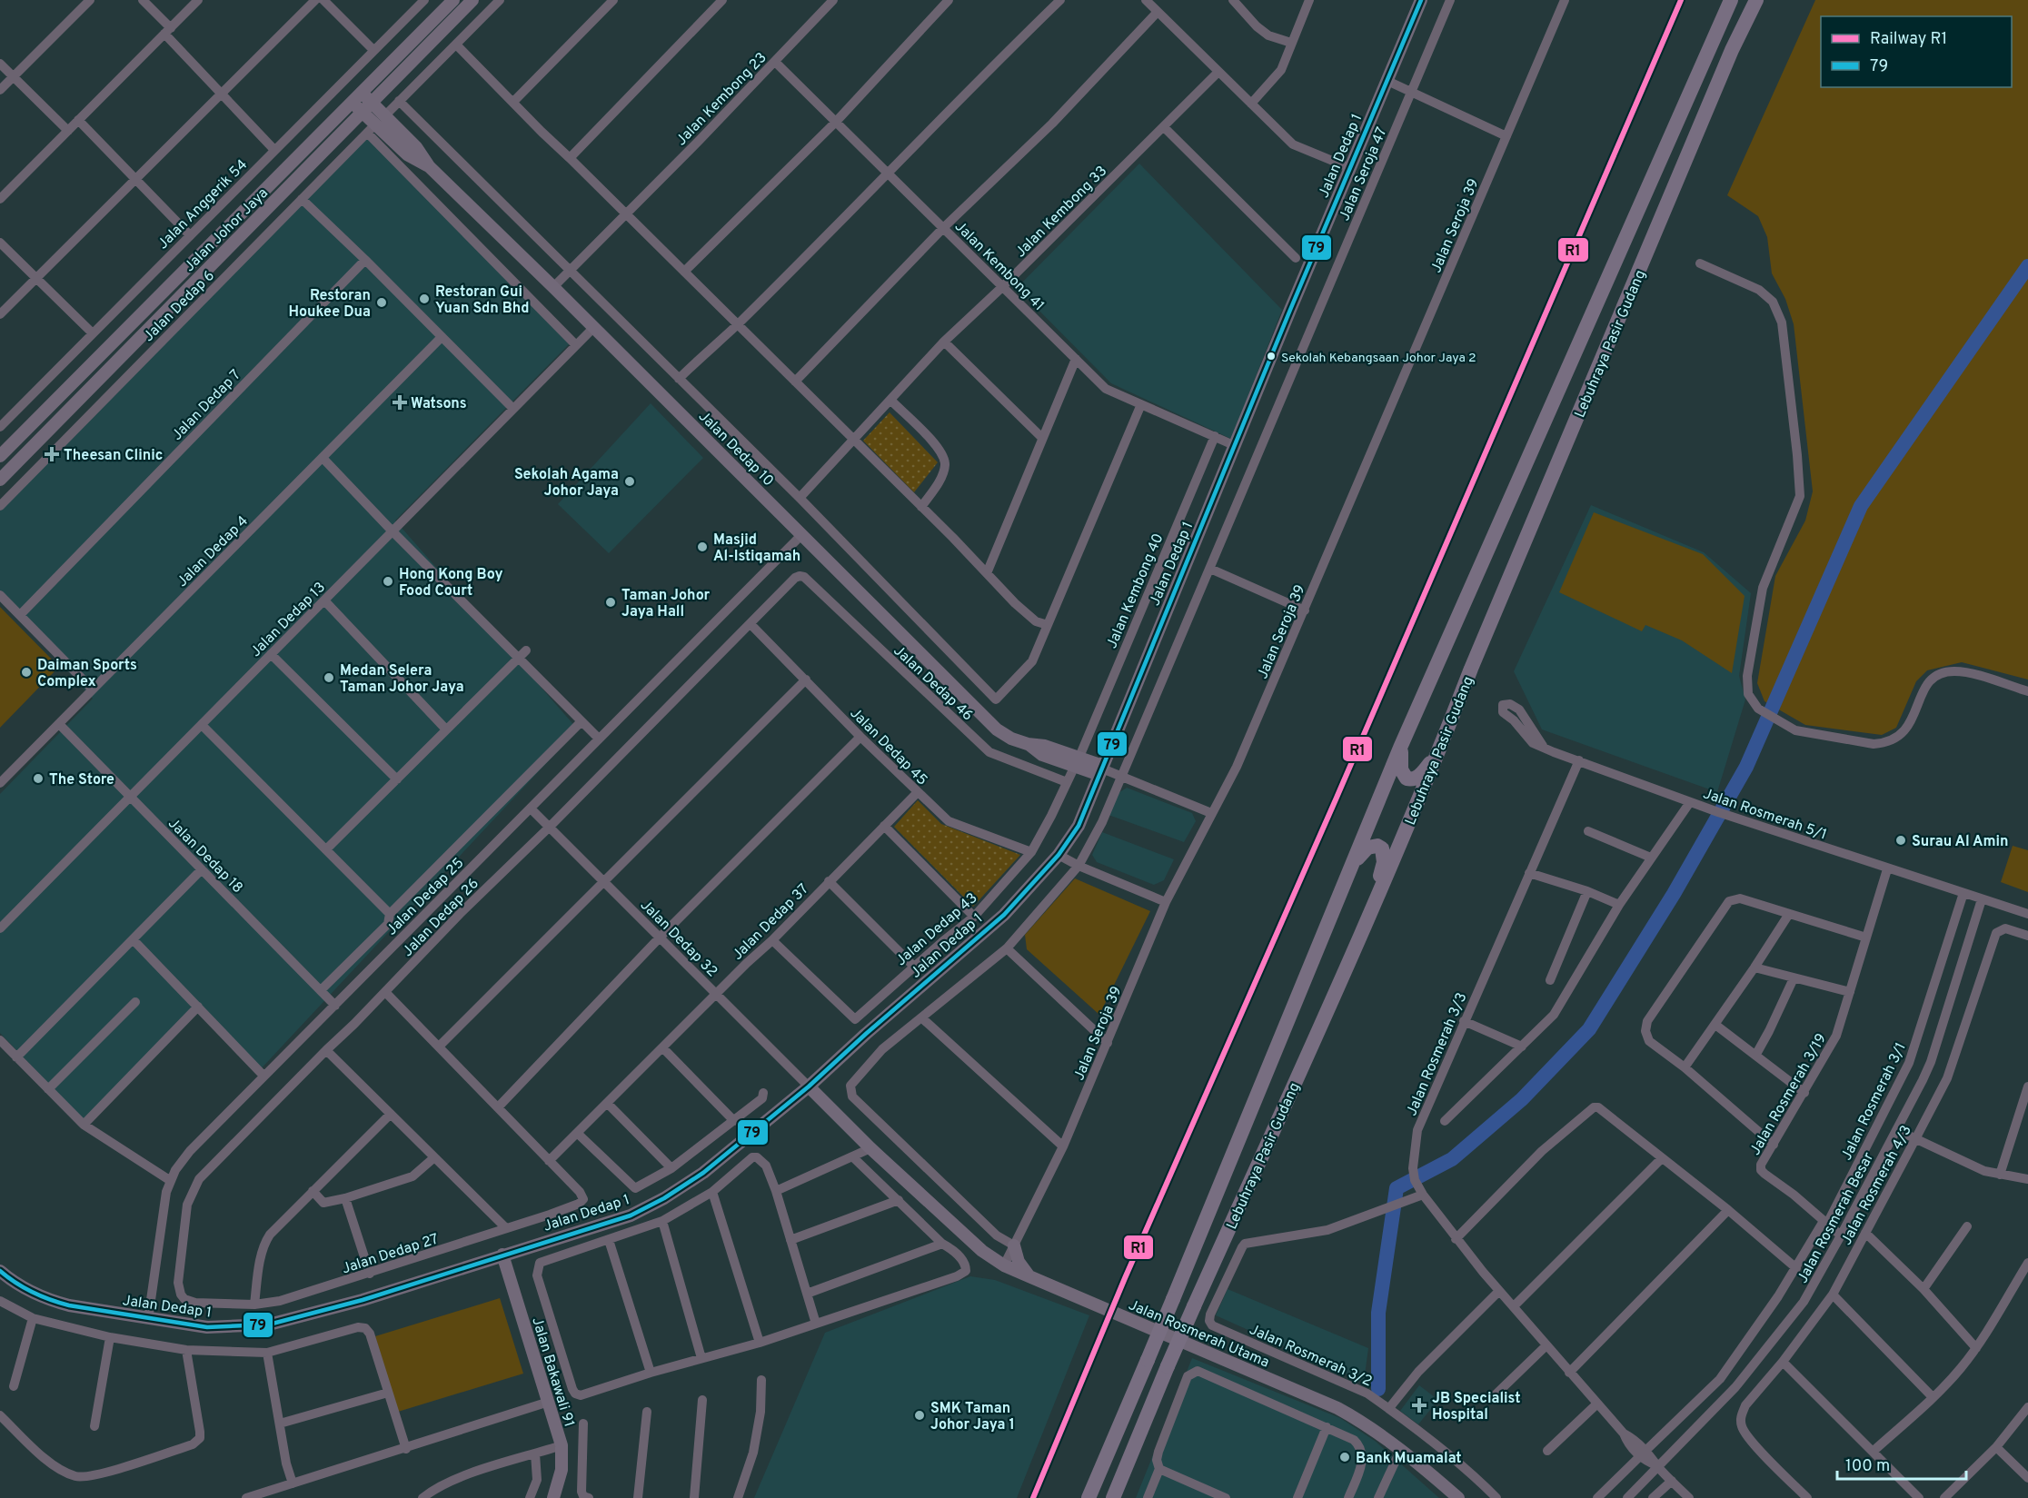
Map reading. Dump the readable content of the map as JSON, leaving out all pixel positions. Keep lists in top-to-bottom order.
{
  "streets": {
    "highway": ["Lebuhraya Pasir Gudang"],
    "main road": [
      "Jalan Dedap 1",
      "Jalan Johor Jaya",
      "Jalan Dedap 10",
      "Jalan Rosmerah Utama",
      "Jalan Bakawali 91"
    ],
    "street": [
      "Jalan Kembong 23",
      "Jalan Seroja 47",
      "Jalan Anggerik 54",
      "Jalan Kembong 33",
      "Jalan Seroja 39",
      "Jalan Kembong 41",
      "Jalan Dedap 6",
      "Jalan Dedap 7",
      "Jalan Dedap 4",
      "Jalan Kembong 40",
      "Jalan Dedap 13",
      "Jalan Dedap 46",
      "Jalan Dedap 45",
      "Jalan Rosmerah 5/1",
      "Jalan Dedap 18",
      "Jalan Dedap 25",
      "Jalan Dedap 26",
      "Jalan Dedap 37",
      "Jalan Dedap 43",
      "Jalan Dedap 32",
      "Jalan Rosmerah 3/3",
      "Jalan Rosmerah 3/19",
      "Jalan Rosmerah 3/1",
      "Jalan Rosmerah 4/3",
      "Jalan Rosmerah Besar",
      "Jalan Dedap 27",
      "Jalan Rosmerah 3/2"
    ]
  },
  "crossings": [
    ["Jalan Kembong 23", "Jalan Kembong 41"],
    ["Jalan Kembong 23", "Jalan Dedap 10"],
    ["Jalan Dedap 1", "Jalan Kembong 41"],
    ["Jalan Dedap 1", "Jalan Dedap 10"],
    ["Jalan Dedap 1", "Jalan Dedap 25"],
    ["Jalan Dedap 1", "Jalan Dedap 32"],
    ["Jalan Dedap 1", "Jalan Rosmerah Utama"],
    ["Jalan Dedap 1", "Jalan Bakawali 91"],
    ["Jalan Seroja 47", "Jalan Seroja 39"],
    ["Jalan Kembong 33", "Jalan Kembong 41"],
    ["Jalan Seroja 39", "Jalan Rosmerah Utama"],
    ["Jalan Johor Jaya", "Jalan Dedap 10"],
    ["Jalan Kembong 41", "Jalan Kembong 40"],
    ["Jalan Dedap 6", "Jalan Dedap 10"],
    ["Jalan Dedap 10", "Jalan Kembong 40"],
    ["Jalan Dedap 10", "Jalan Dedap 13"],
    ["Jalan Dedap 10", "Jalan Dedap 25"],
    ["Jalan Dedap 10", "Jalan Dedap 43"],
    ["Jalan Dedap 4", "Jalan Dedap 18"],
    ["Jalan Kembong 40", "Jalan Dedap 43"],
    ["Jalan Dedap 13", "Jalan Dedap 18"],
    ["Jalan Dedap 46", "Jalan Dedap 26"],
    ["Jalan Dedap 46", "Jalan Dedap 43"],
    ["Jalan Dedap 45", "Jalan Dedap 26"],
    ["Jalan Dedap 45", "Jalan Dedap 37"],
    ["Jalan Dedap 45", "Jalan Dedap 43"],
    ["Jalan Rosmerah 5/1", "Jalan Rosmerah 3/3"],
    ["Jalan Rosmerah 5/1", "Jalan Rosmerah 3/19"],
    ["Jalan Rosmerah 5/1", "Jalan Rosmerah 3/1"],
    ["Jalan Rosmerah 5/1", "Jalan Rosmerah Besar"],
    ["Jalan Dedap 18", "Jalan Dedap 25"],
    ["Jalan Dedap 25", "Jalan Dedap 32"],
    ["Jalan Dedap 26", "Jalan Dedap 32"],
    ["Jalan Dedap 26", "Jalan Dedap 27"],
    ["Jalan Dedap 37", "Jalan Dedap 43"],
    ["Jalan Dedap 37", "Jalan Dedap 32"],
    ["Jalan Dedap 37", "Jalan Dedap 27"],
    ["Jalan Dedap 32", "Jalan Rosmerah Utama"],
    ["Jalan Rosmerah 3/3", "Jalan Rosmerah 3/1"],
    ["Jalan Rosmerah 3/3", "Jalan Rosmerah Besar"],
    ["Jalan Rosmerah 3/3", "Jalan Rosmerah 3/2"],
    ["Jalan Rosmerah 3/19", "Jalan Rosmerah 3/1"],
    ["Jalan Rosmerah 3/19", "Jalan Rosmerah Besar"]
  ],
  "places": {
    "other": [
      "Restoran Gui Yuan Sdn Bhd",
      "Restoran Houkee Dua",
      "Sekolah Kebangsaan Johor Jaya 2",
      "Sekolah Agama Johor Jaya",
      "Masjid Al-Istiqamah",
      "Hong Kong Boy Food Court",
      "Taman Johor Jaya Hall",
      "Daiman Sports Complex",
      "Medan Selera Taman Johor Jaya",
      "The Store",
      "Surau Al Amin",
      "SMK Taman Johor Jaya 1",
      "Bank Muamalat"
    ],
    "health": ["Watsons", "Theesan Clinic", "JB Specialist Hospital"]
  },
  "lines": ["rail line R1", "transit line 79"],
  "legend": ["Railway R1", "79"],
  "scale_bar": "100 m"
}
